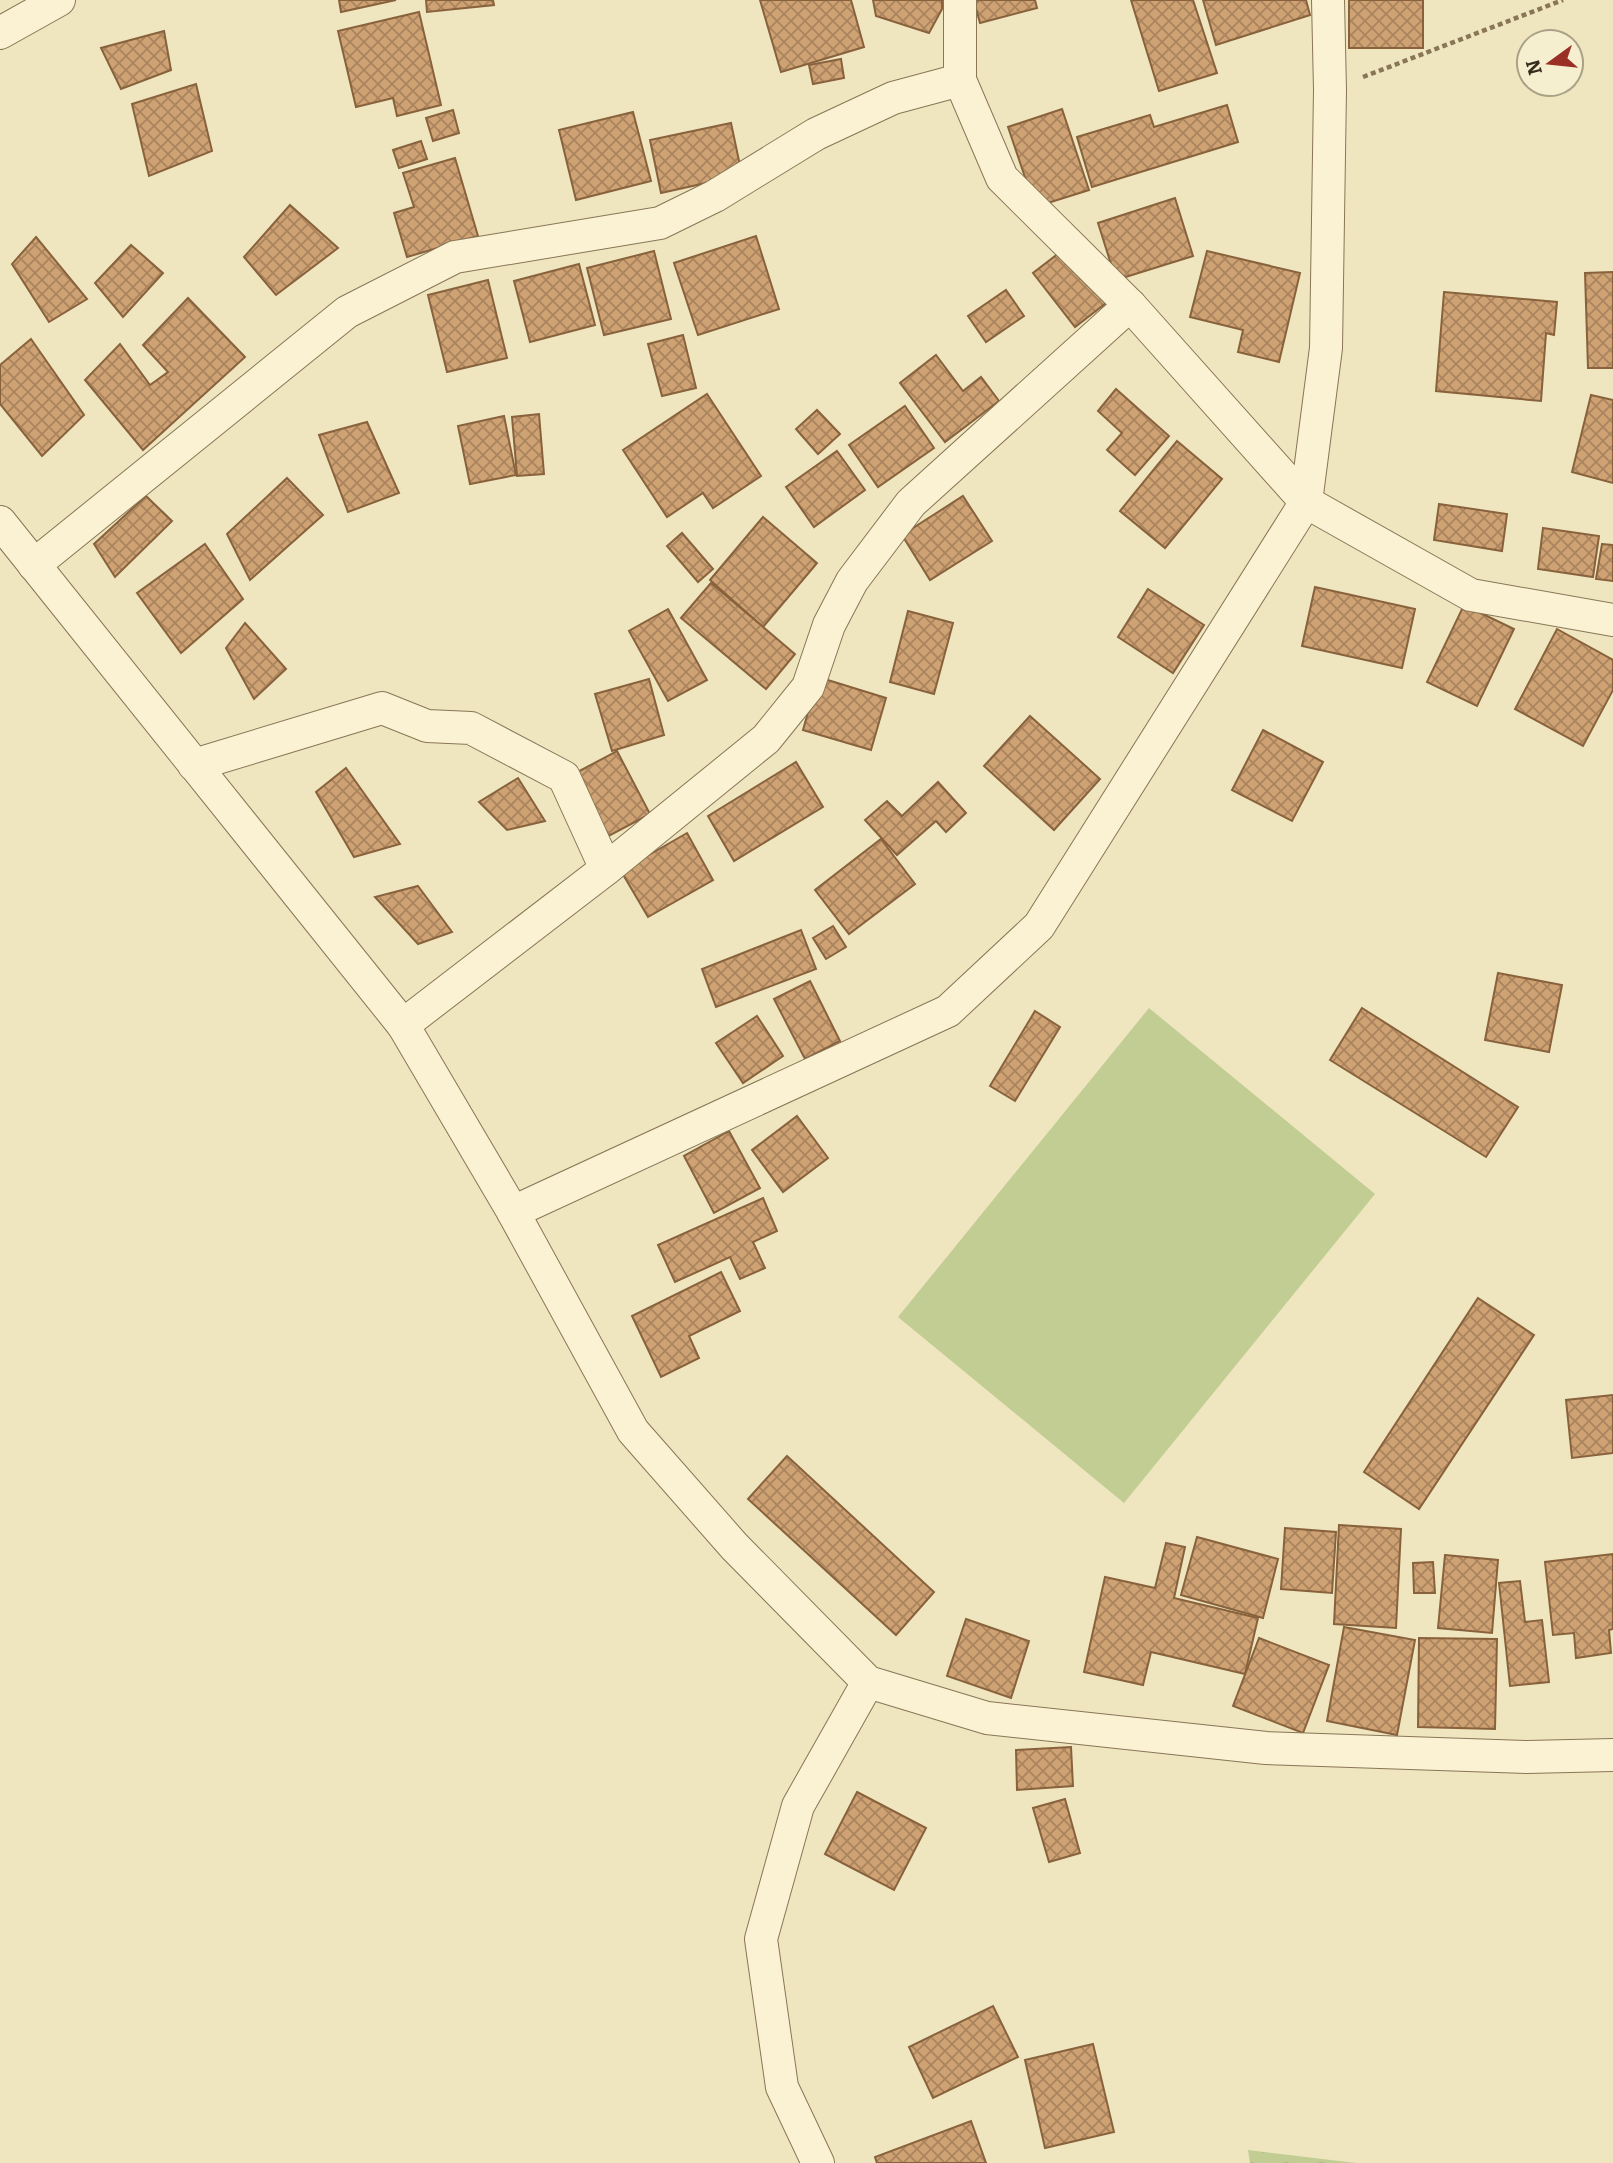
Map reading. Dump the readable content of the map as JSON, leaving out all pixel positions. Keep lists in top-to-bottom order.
{
  "north": "left"
}
